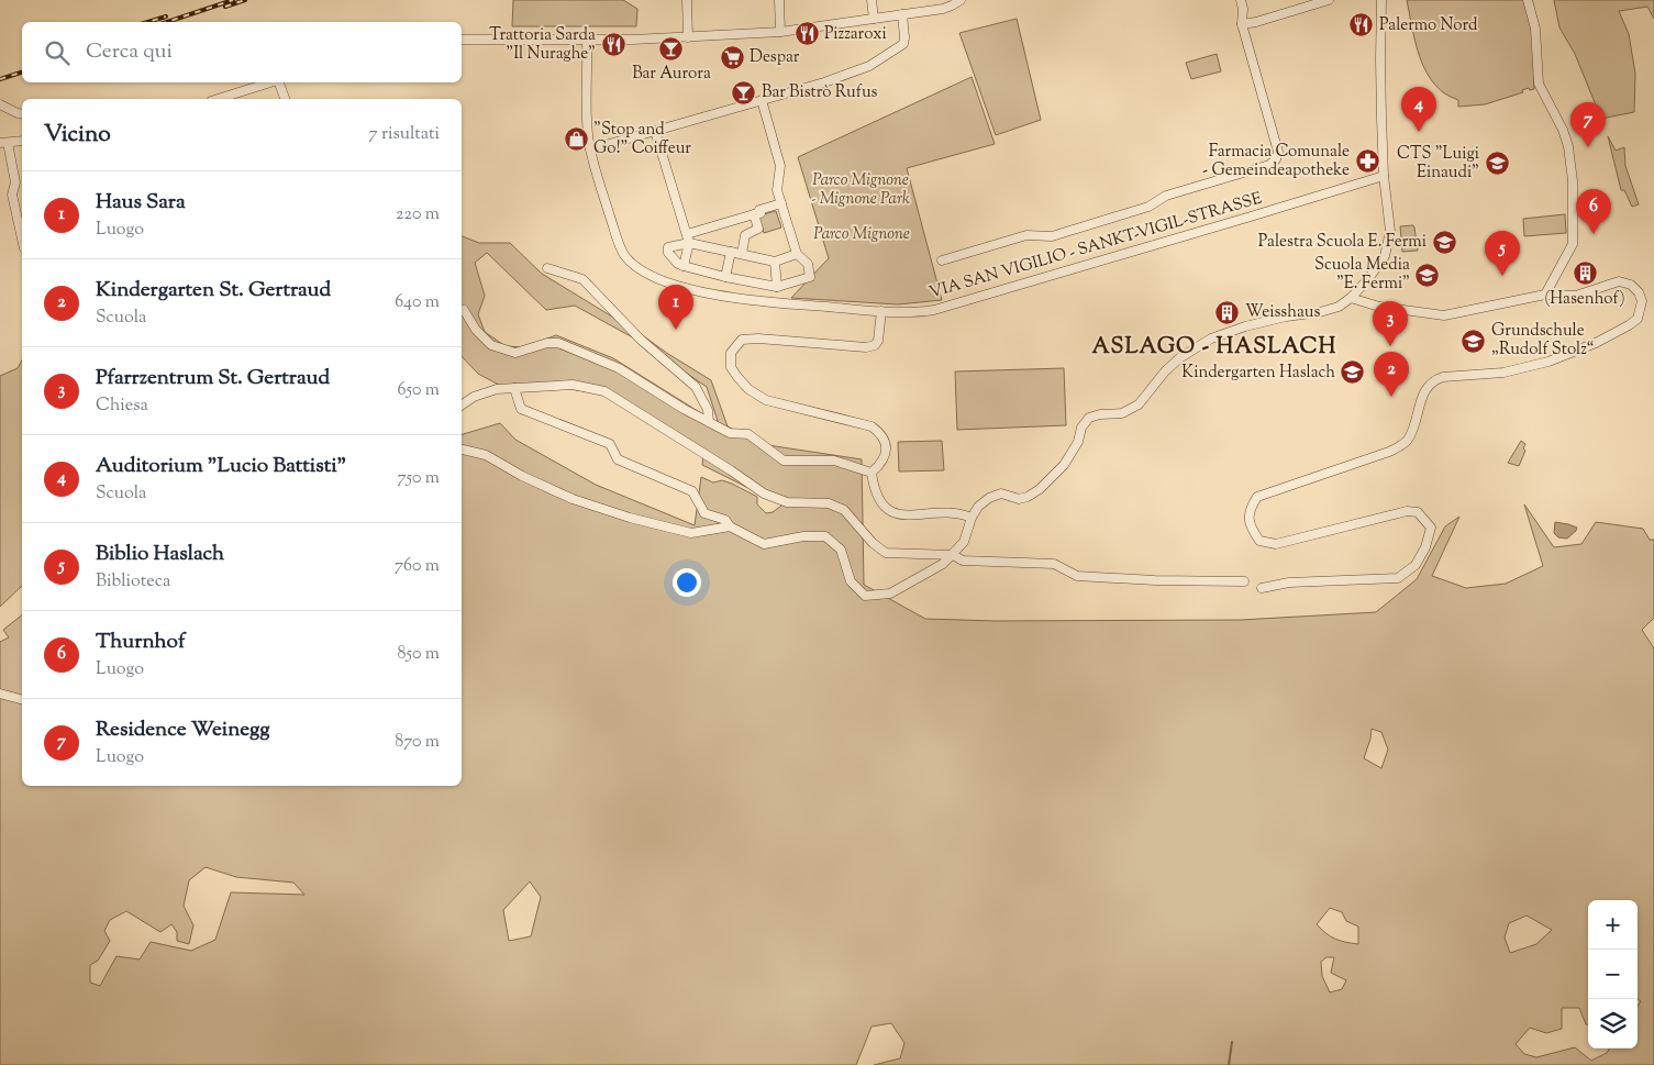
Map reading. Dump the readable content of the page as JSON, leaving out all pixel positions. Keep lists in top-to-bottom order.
{
  "streets": {
    "street": ["VIA SAN VIGILIO - SANKT-VIGIL-STRASSE"]
  },
  "districts": ["ASLAGO - HASLACH"],
  "parks": ["Parco Mignone - Mignone Park", "Parco Mignone"],
  "places": {
    "restaurant": ["Palermo Nord", "Pizzaroxi", "Trattoria Sarda \"Il Nuraghe\""],
    "bar": ["Bar Aurora", "Bar Bistrò Rufus"],
    "supermarket": ["Despar"],
    "shop": ["\"Stop and Go!\" Coiffeur"],
    "pharmacy": ["Farmacia Comunale - Gemeindeapotheke"],
    "school or university": [
      "CTS \"Luigi Einaudi\"",
      "Palestra Scuola E. Fermi",
      "Scuola Media \"E. Fermi\"",
      "Grundschule „Rudolf Stolz“",
      "Kindergarten Haslach"
    ],
    "building": ["(Hasenhof)", "Weisshaus"]
  },
  "page": {
    "search": "Cerca qui",
    "pins": [
      "4",
      "7",
      "6",
      "5",
      "1",
      "3",
      "2"
    ],
    "heading": ["Vicino", "7 risultati"],
    "list": [
      {
        "mark": "1",
        "name": "Haus Sara",
        "note": "Luogo",
        "value": "220 m"
      },
      {
        "mark": "2",
        "name": "Kindergarten St. Gertraud",
        "note": "Scuola",
        "value": "640 m"
      },
      {
        "mark": "3",
        "name": "Pfarrzentrum St. Gertraud",
        "note": "Chiesa",
        "value": "650 m"
      },
      {
        "mark": "4",
        "name": "Auditorium \"Lucio Battisti\"",
        "note": "Scuola",
        "value": "750 m"
      },
      {
        "mark": "5",
        "name": "Biblio Haslach",
        "note": "Biblioteca",
        "value": "760 m"
      },
      {
        "mark": "6",
        "name": "Thurnhof",
        "note": "Luogo",
        "value": "850 m"
      },
      {
        "mark": "7",
        "name": "Residence Weinegg",
        "note": "Luogo",
        "value": "870 m"
      }
    ],
    "map_buttons": ["+", "−"]
  }
}
